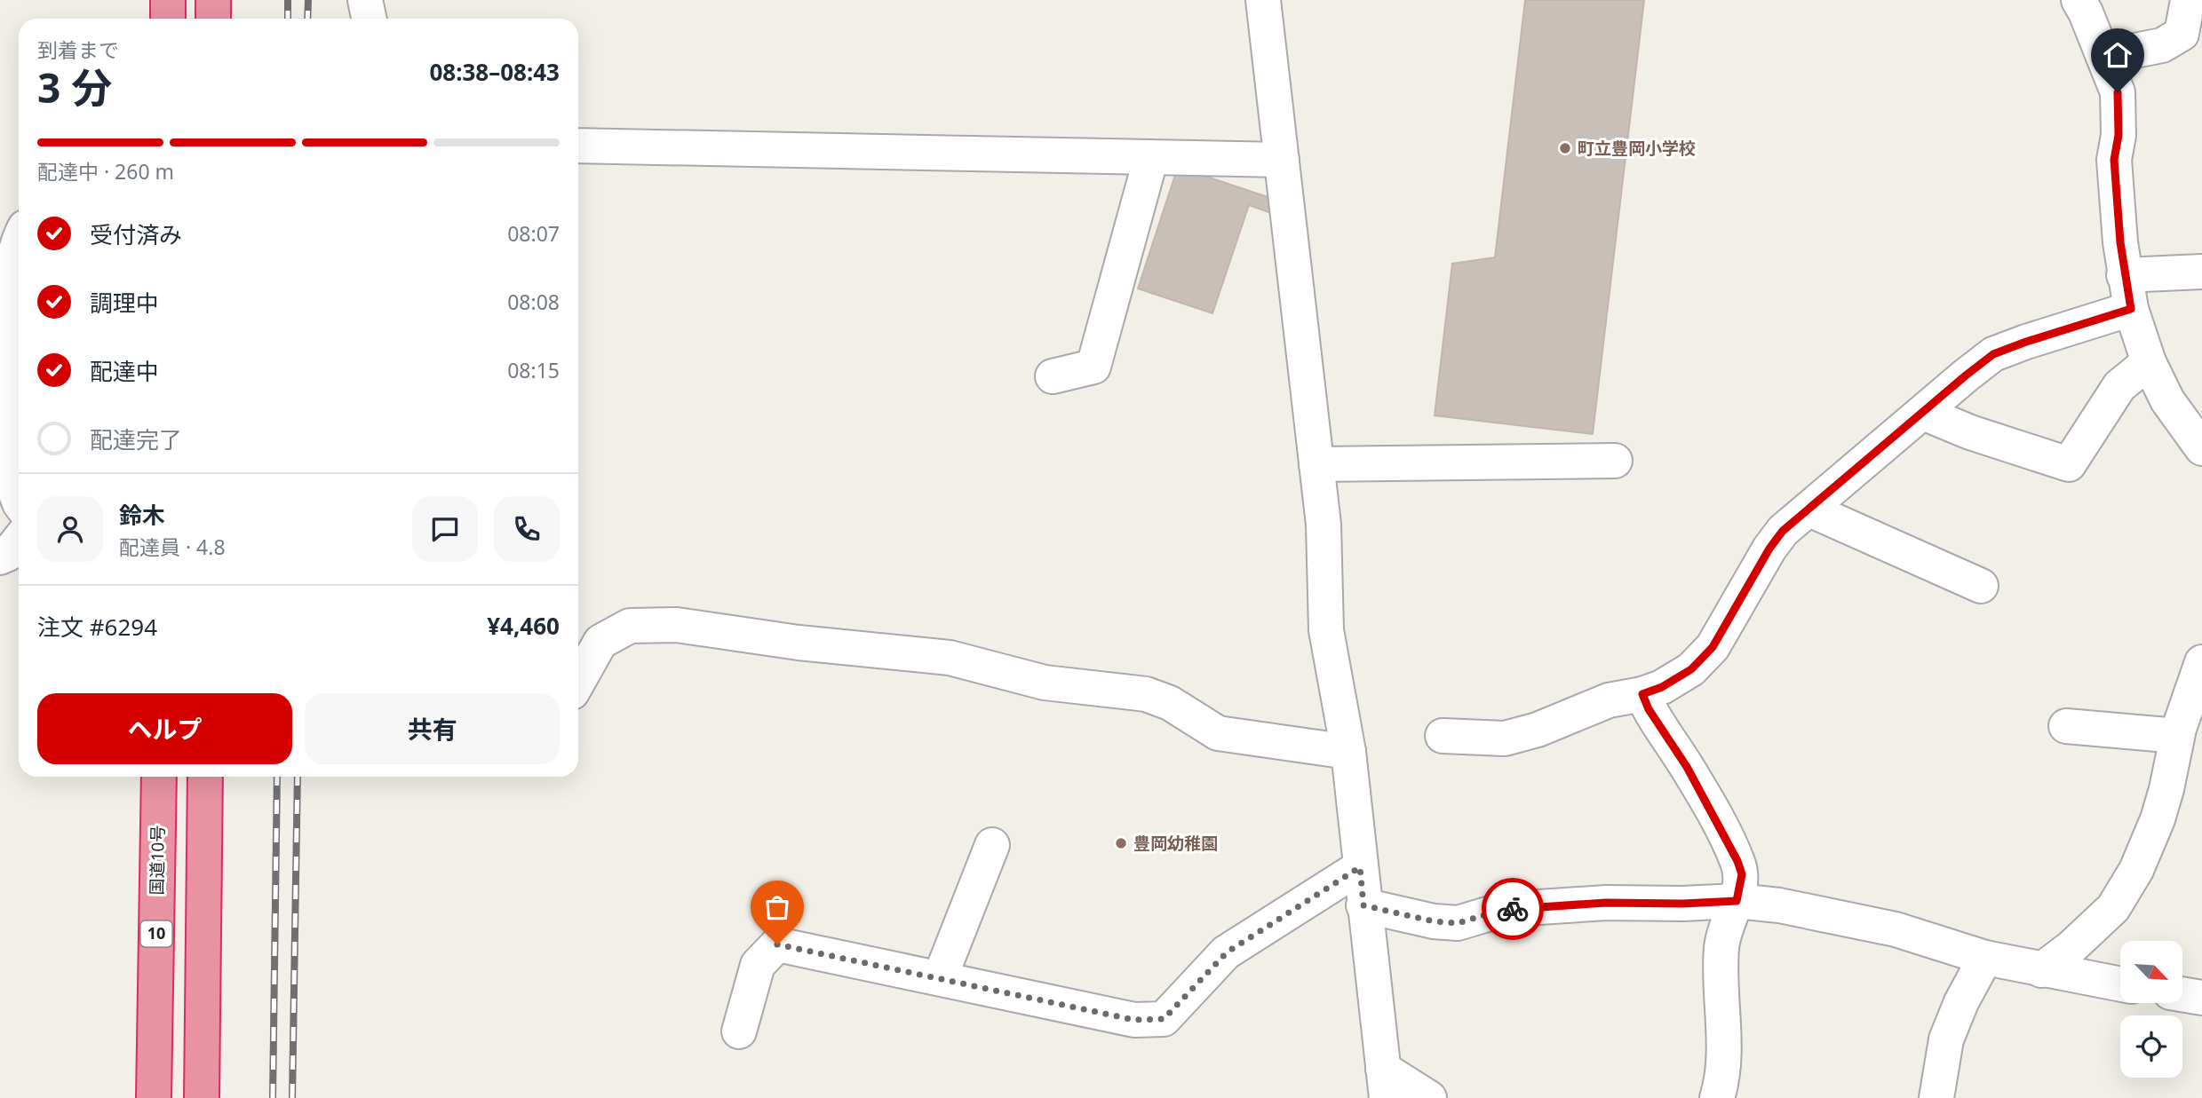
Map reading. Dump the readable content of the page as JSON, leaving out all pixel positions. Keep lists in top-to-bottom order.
{
  "streets": {
    "highway": ["国道10号", "10"]
  },
  "places": ["町立豊岡小学校", "豊岡幼稚園"],
  "north": "bottom right",
  "page": {
    "heading": ["3 分", "到着まで", "08:38–08:43"],
    "panel": [
      "鈴木",
      "配達員 · 4.8",
      "注文 #6294",
      "¥4,460"
    ],
    "bar": "配達中 · 260 m",
    "list": [
      ["受付済み", "08:07"],
      ["調理中", "08:08"],
      ["配達中", "08:15"],
      "配達完了"
    ],
    "buttons": ["ヘルプ", "共有"]
  }
}
